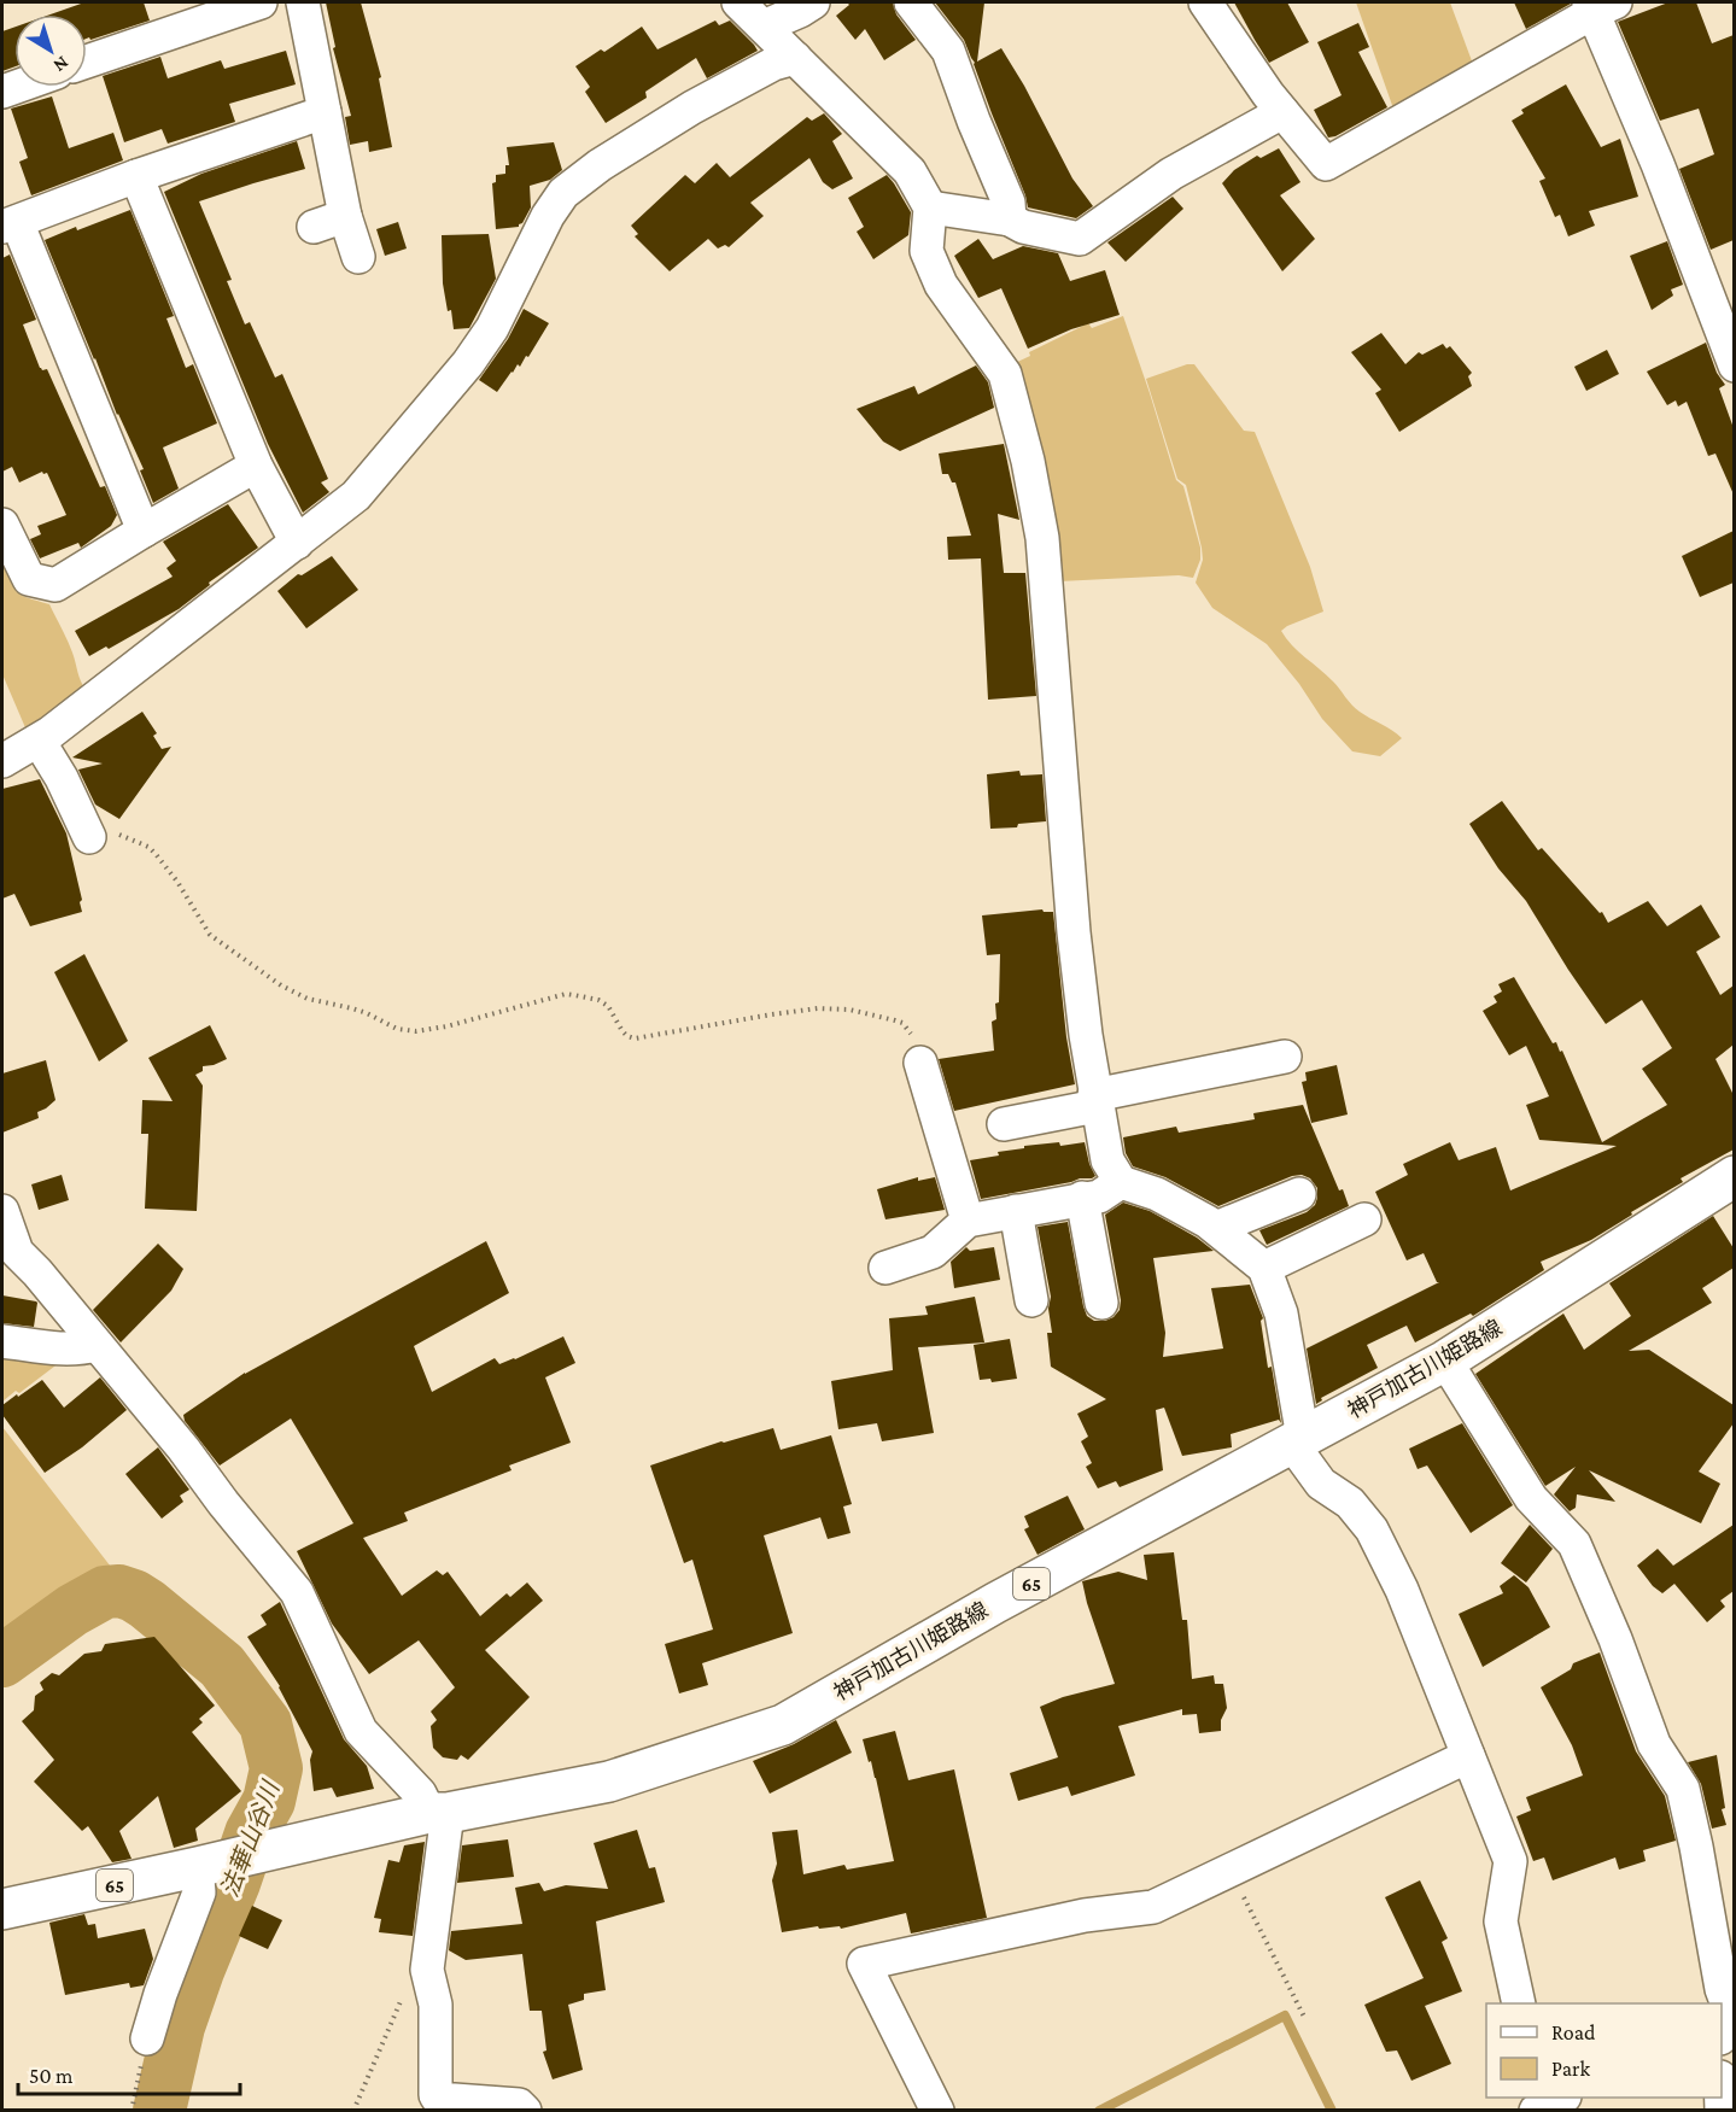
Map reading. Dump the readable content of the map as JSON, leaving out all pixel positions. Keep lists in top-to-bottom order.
{
  "streets": {
    "main road": ["神戸加古川姫路線", "65"]
  },
  "water": ["法華山谷川"],
  "legend": ["Road", "Park"],
  "scale_bar": "50 m",
  "north": "bottom right"
}
